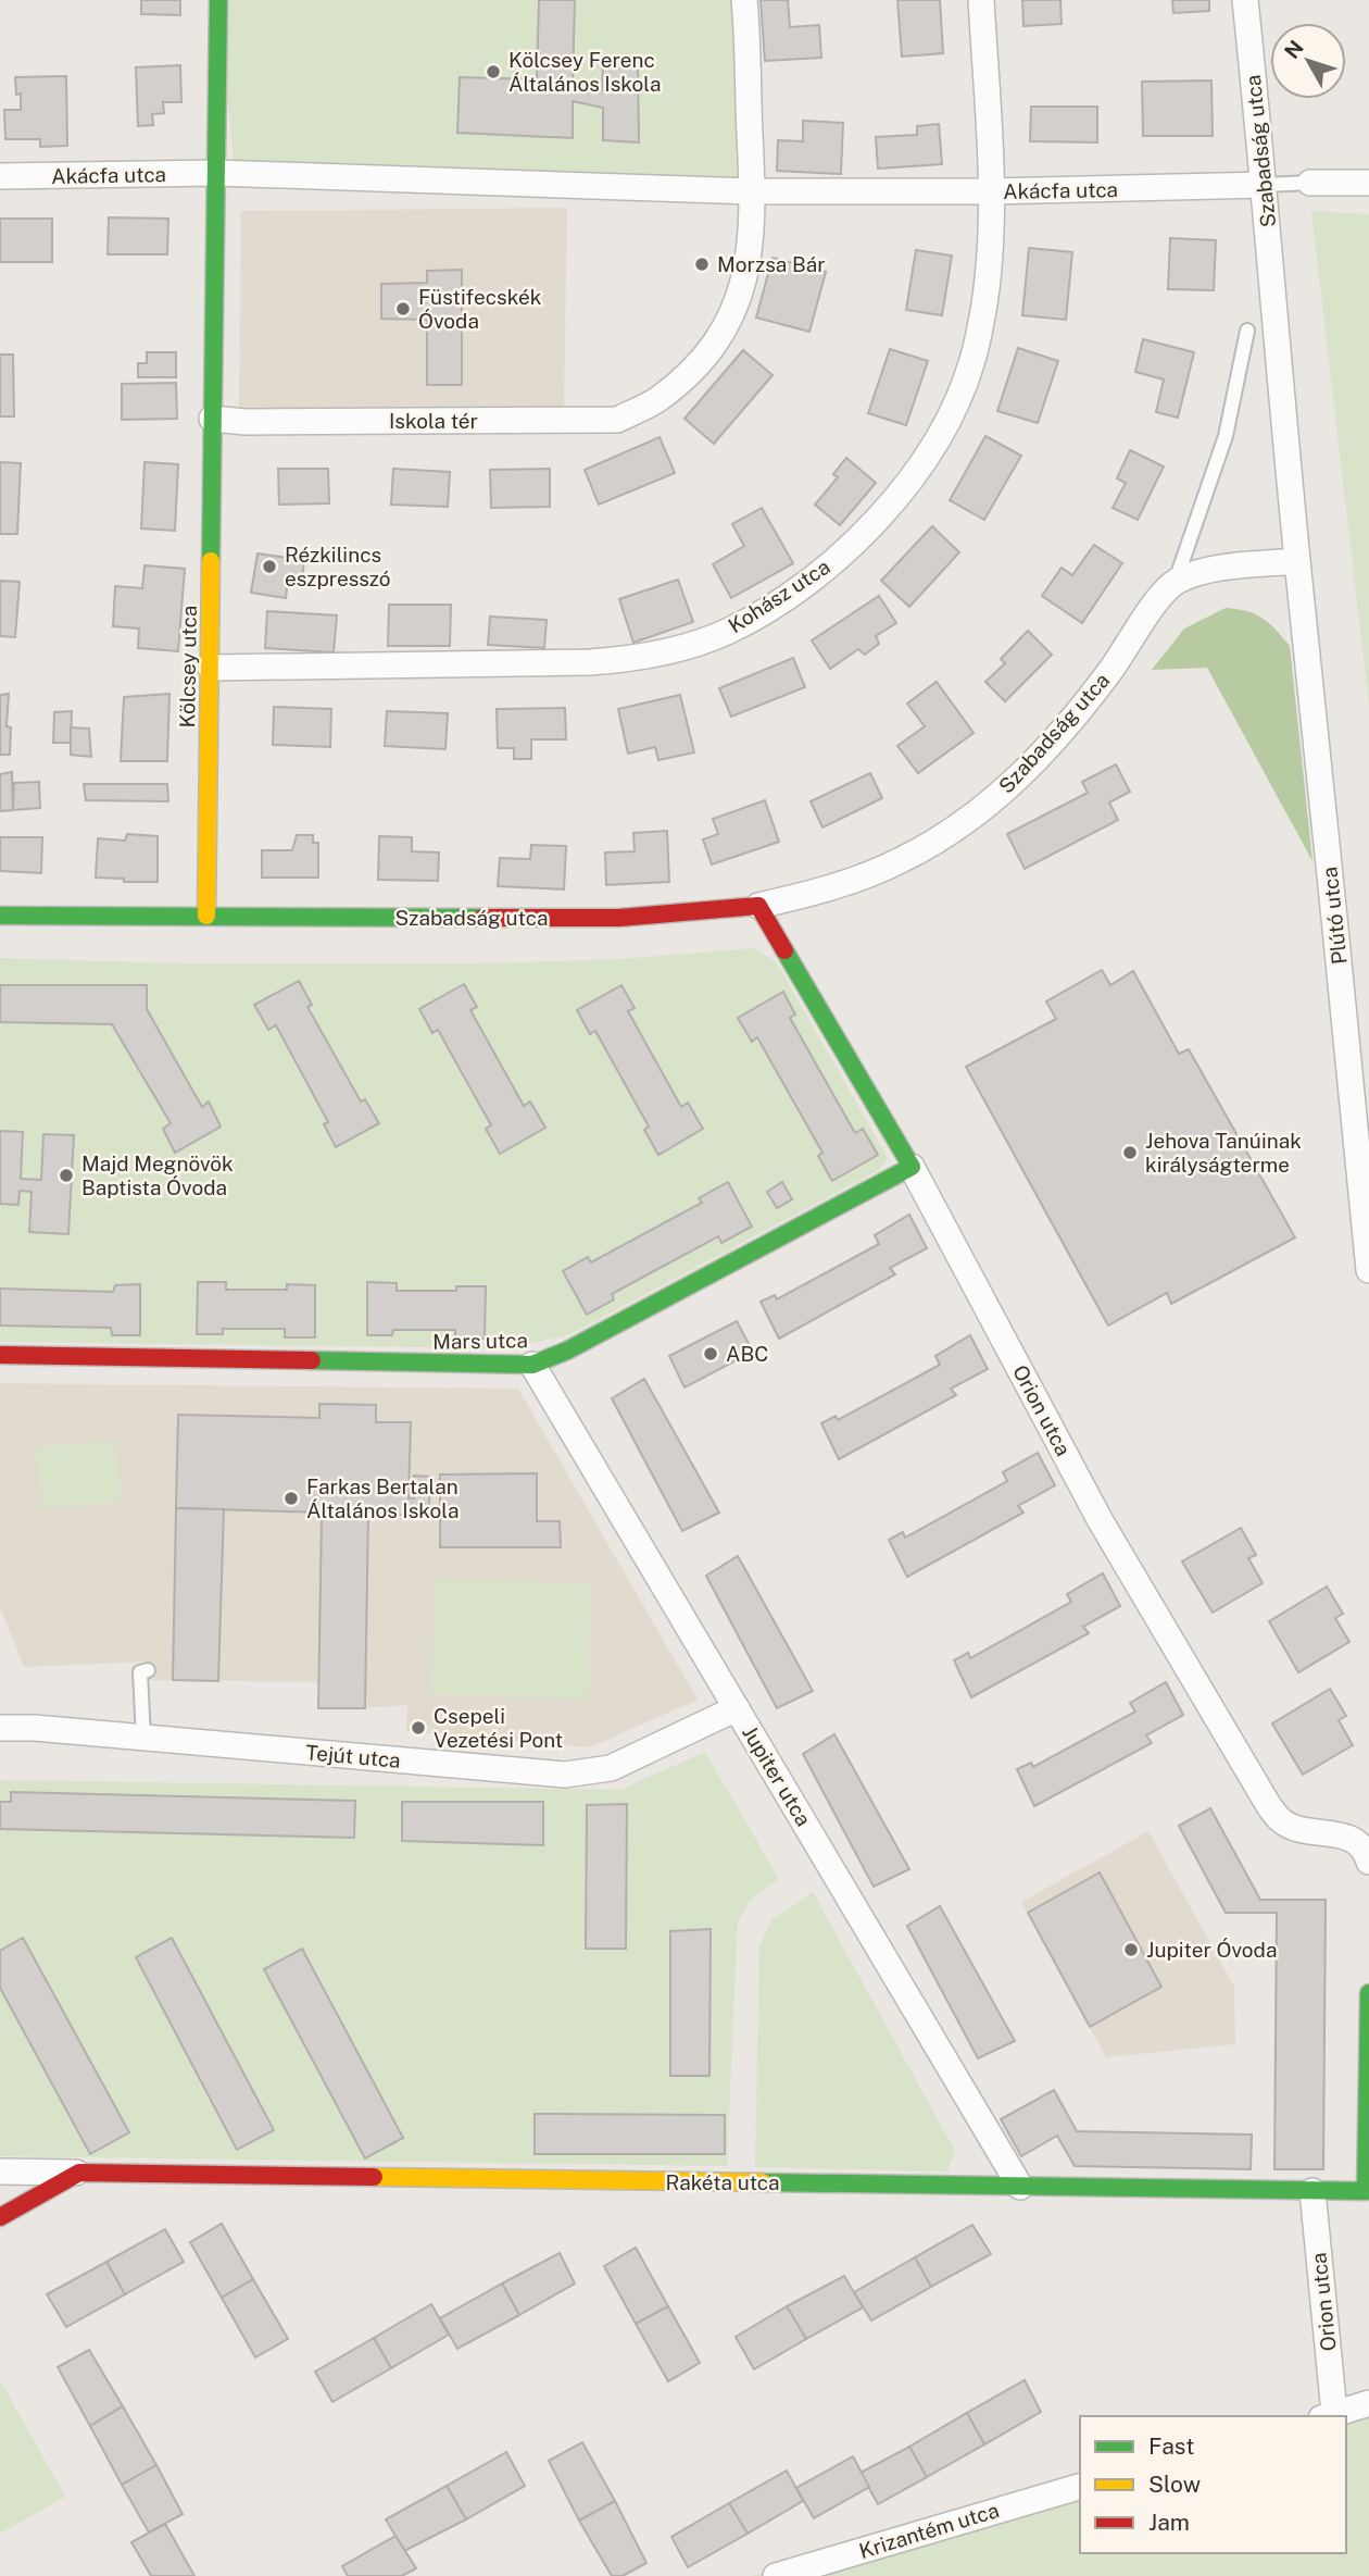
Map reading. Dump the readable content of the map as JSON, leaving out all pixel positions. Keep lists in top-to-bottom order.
{
  "streets": {
    "street": [
      "Szabadság utca",
      "Akácfa utca",
      "Iskola tér",
      "Kohász utca",
      "Kölcsey utca",
      "Plútó utca",
      "Mars utca",
      "Orion utca",
      "Tejút utca",
      "Jupiter utca",
      "Rakéta utca",
      "Krizantém utca"
    ]
  },
  "crossings": [
    ["Szabadság utca", "Akácfa utca"],
    ["Szabadság utca", "Kölcsey utca"],
    ["Szabadság utca", "Plútó utca"],
    ["Szabadság utca", "Orion utca"],
    ["Akácfa utca", "Iskola tér"],
    ["Akácfa utca", "Kohász utca"],
    ["Iskola tér", "Kölcsey utca"],
    ["Kohász utca", "Kölcsey utca"],
    ["Mars utca", "Orion utca"],
    ["Mars utca", "Jupiter utca"],
    ["Orion utca", "Rakéta utca"],
    ["Tejút utca", "Jupiter utca"],
    ["Jupiter utca", "Rakéta utca"]
  ],
  "places": [
    "Kölcsey Ferenc Általános Iskola",
    "Morzsa Bár",
    "Füstifecskék Óvoda",
    "Rézkilincs eszpresszó",
    "Jehova Tanúinak királyságterme",
    "Majd Megnövök Baptista Óvoda",
    "ABC",
    "Farkas Bertalan Általános Iskola",
    "Csepeli Vezetési Pont",
    "Jupiter Óvoda"
  ],
  "legend": ["Fast", "Slow", "Jam"],
  "north": "top left"
}
